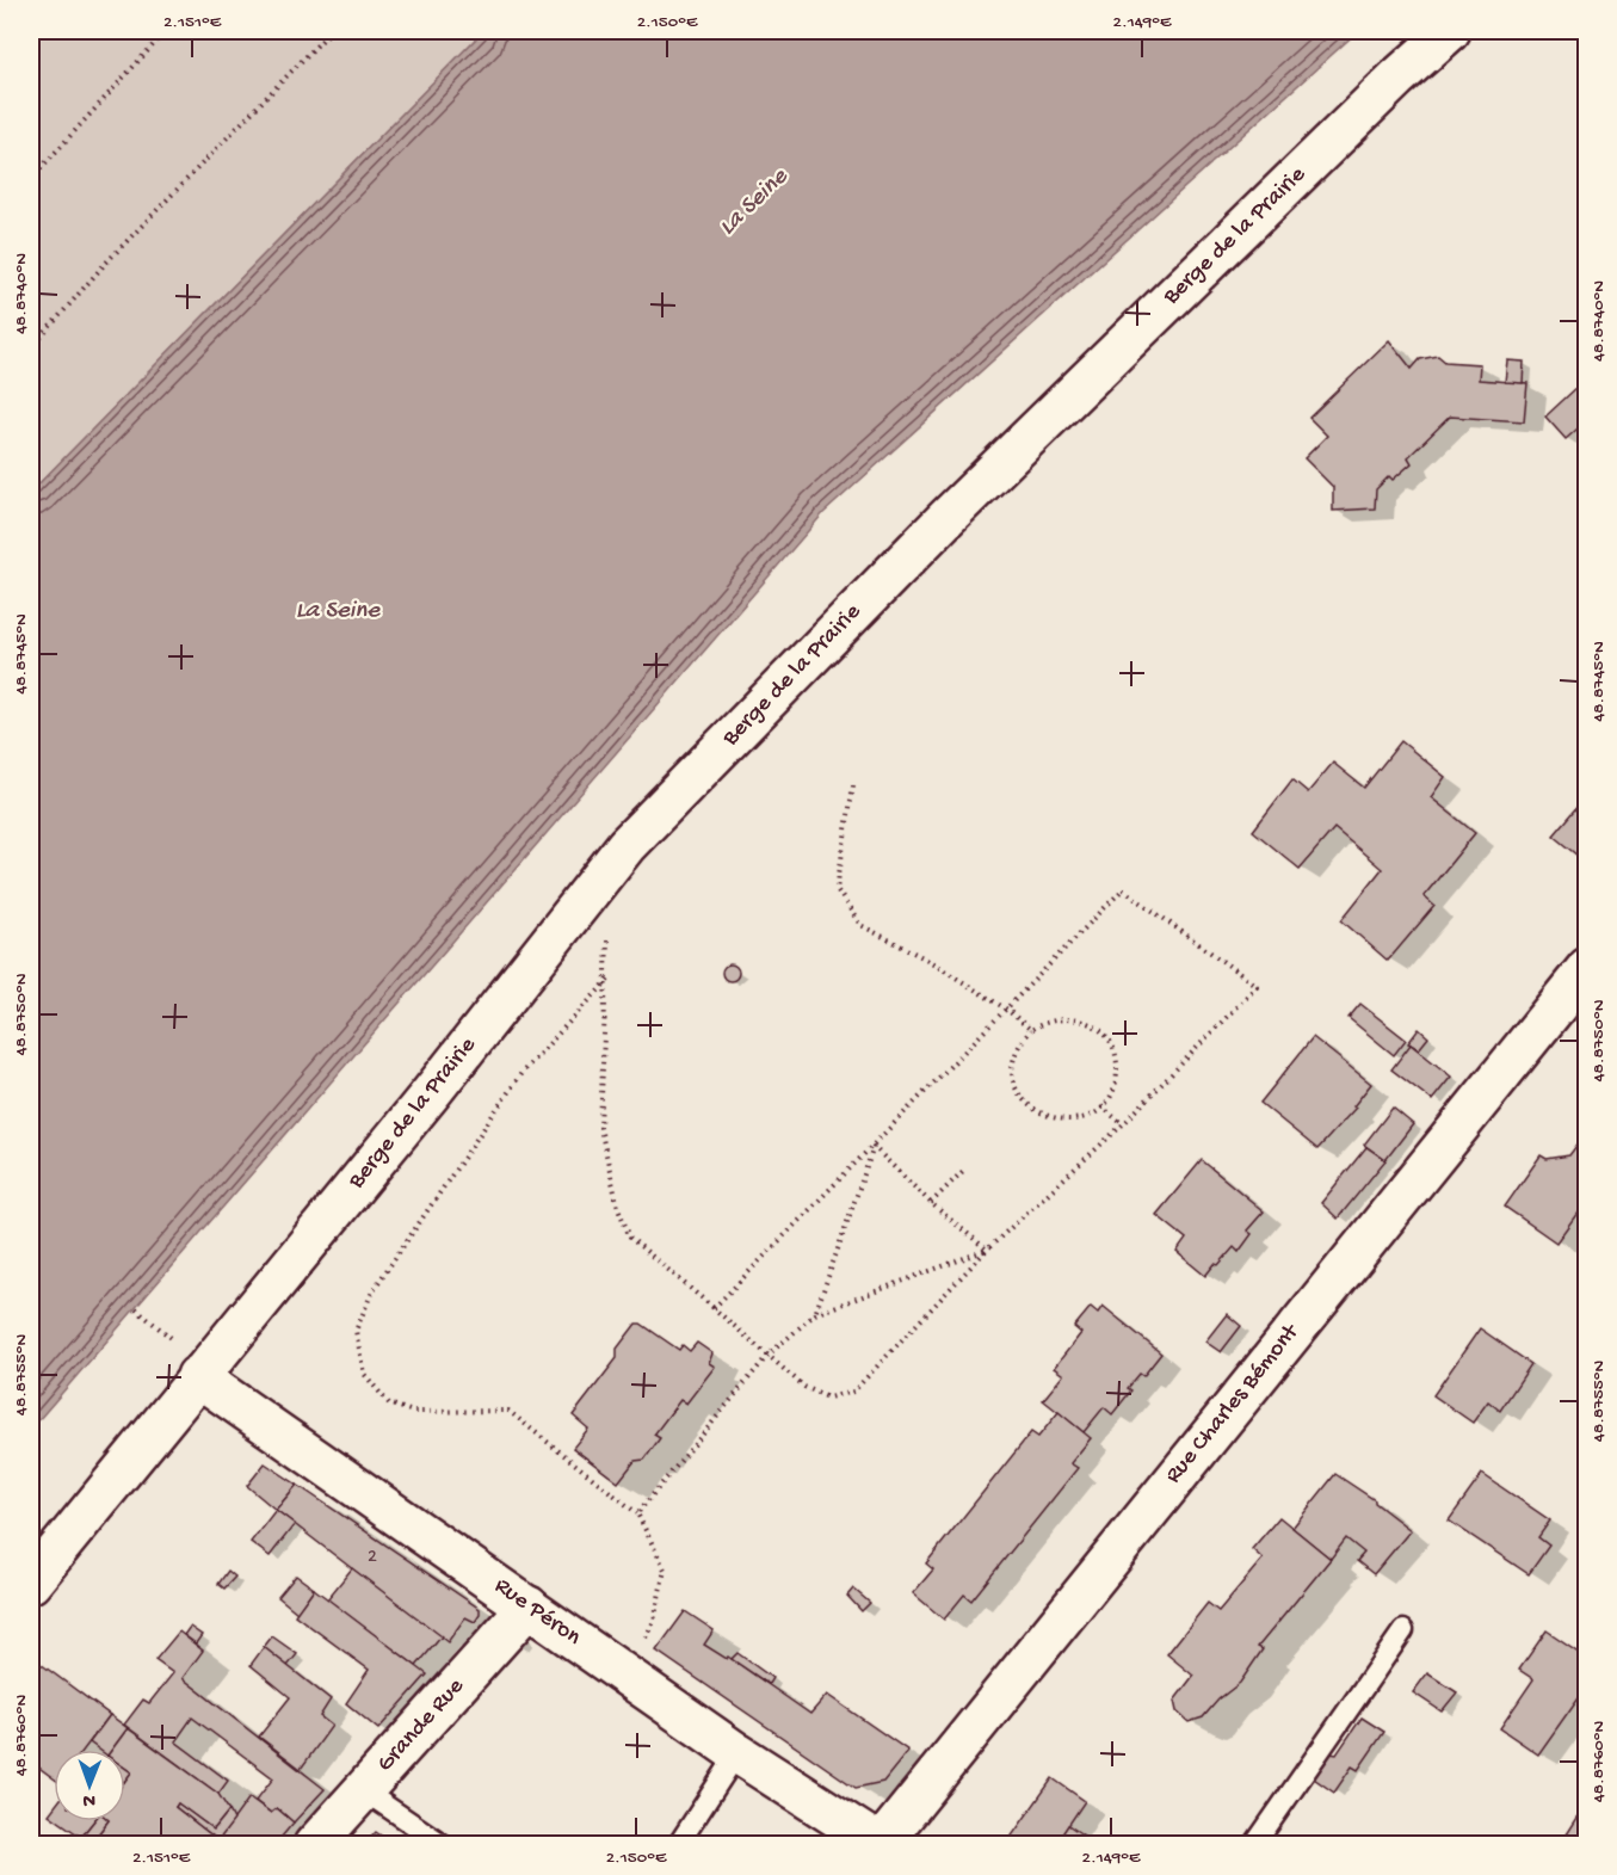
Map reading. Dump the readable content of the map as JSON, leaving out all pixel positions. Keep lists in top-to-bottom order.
{
  "streets": {
    "street": [
      "Berge de la Prairie",
      "Rue Charles Bémont",
      "Rue Péron",
      "Grande Rue"
    ]
  },
  "crossings": [
    ["Berge de la Prairie", "Rue Péron"],
    ["Rue Charles Bémont", "Rue Péron"],
    ["Rue Péron", "Grande Rue"]
  ],
  "water": ["La Seine"],
  "house_numbers": ["2"],
  "north": "bottom",
  "coordinates": [
    "2.151°E",
    "2.150°E",
    "2.149°E",
    "48.8740°N",
    "48.8745°N",
    "48.8750°N",
    "48.8755°N",
    "48.8760°N"
  ]
}
